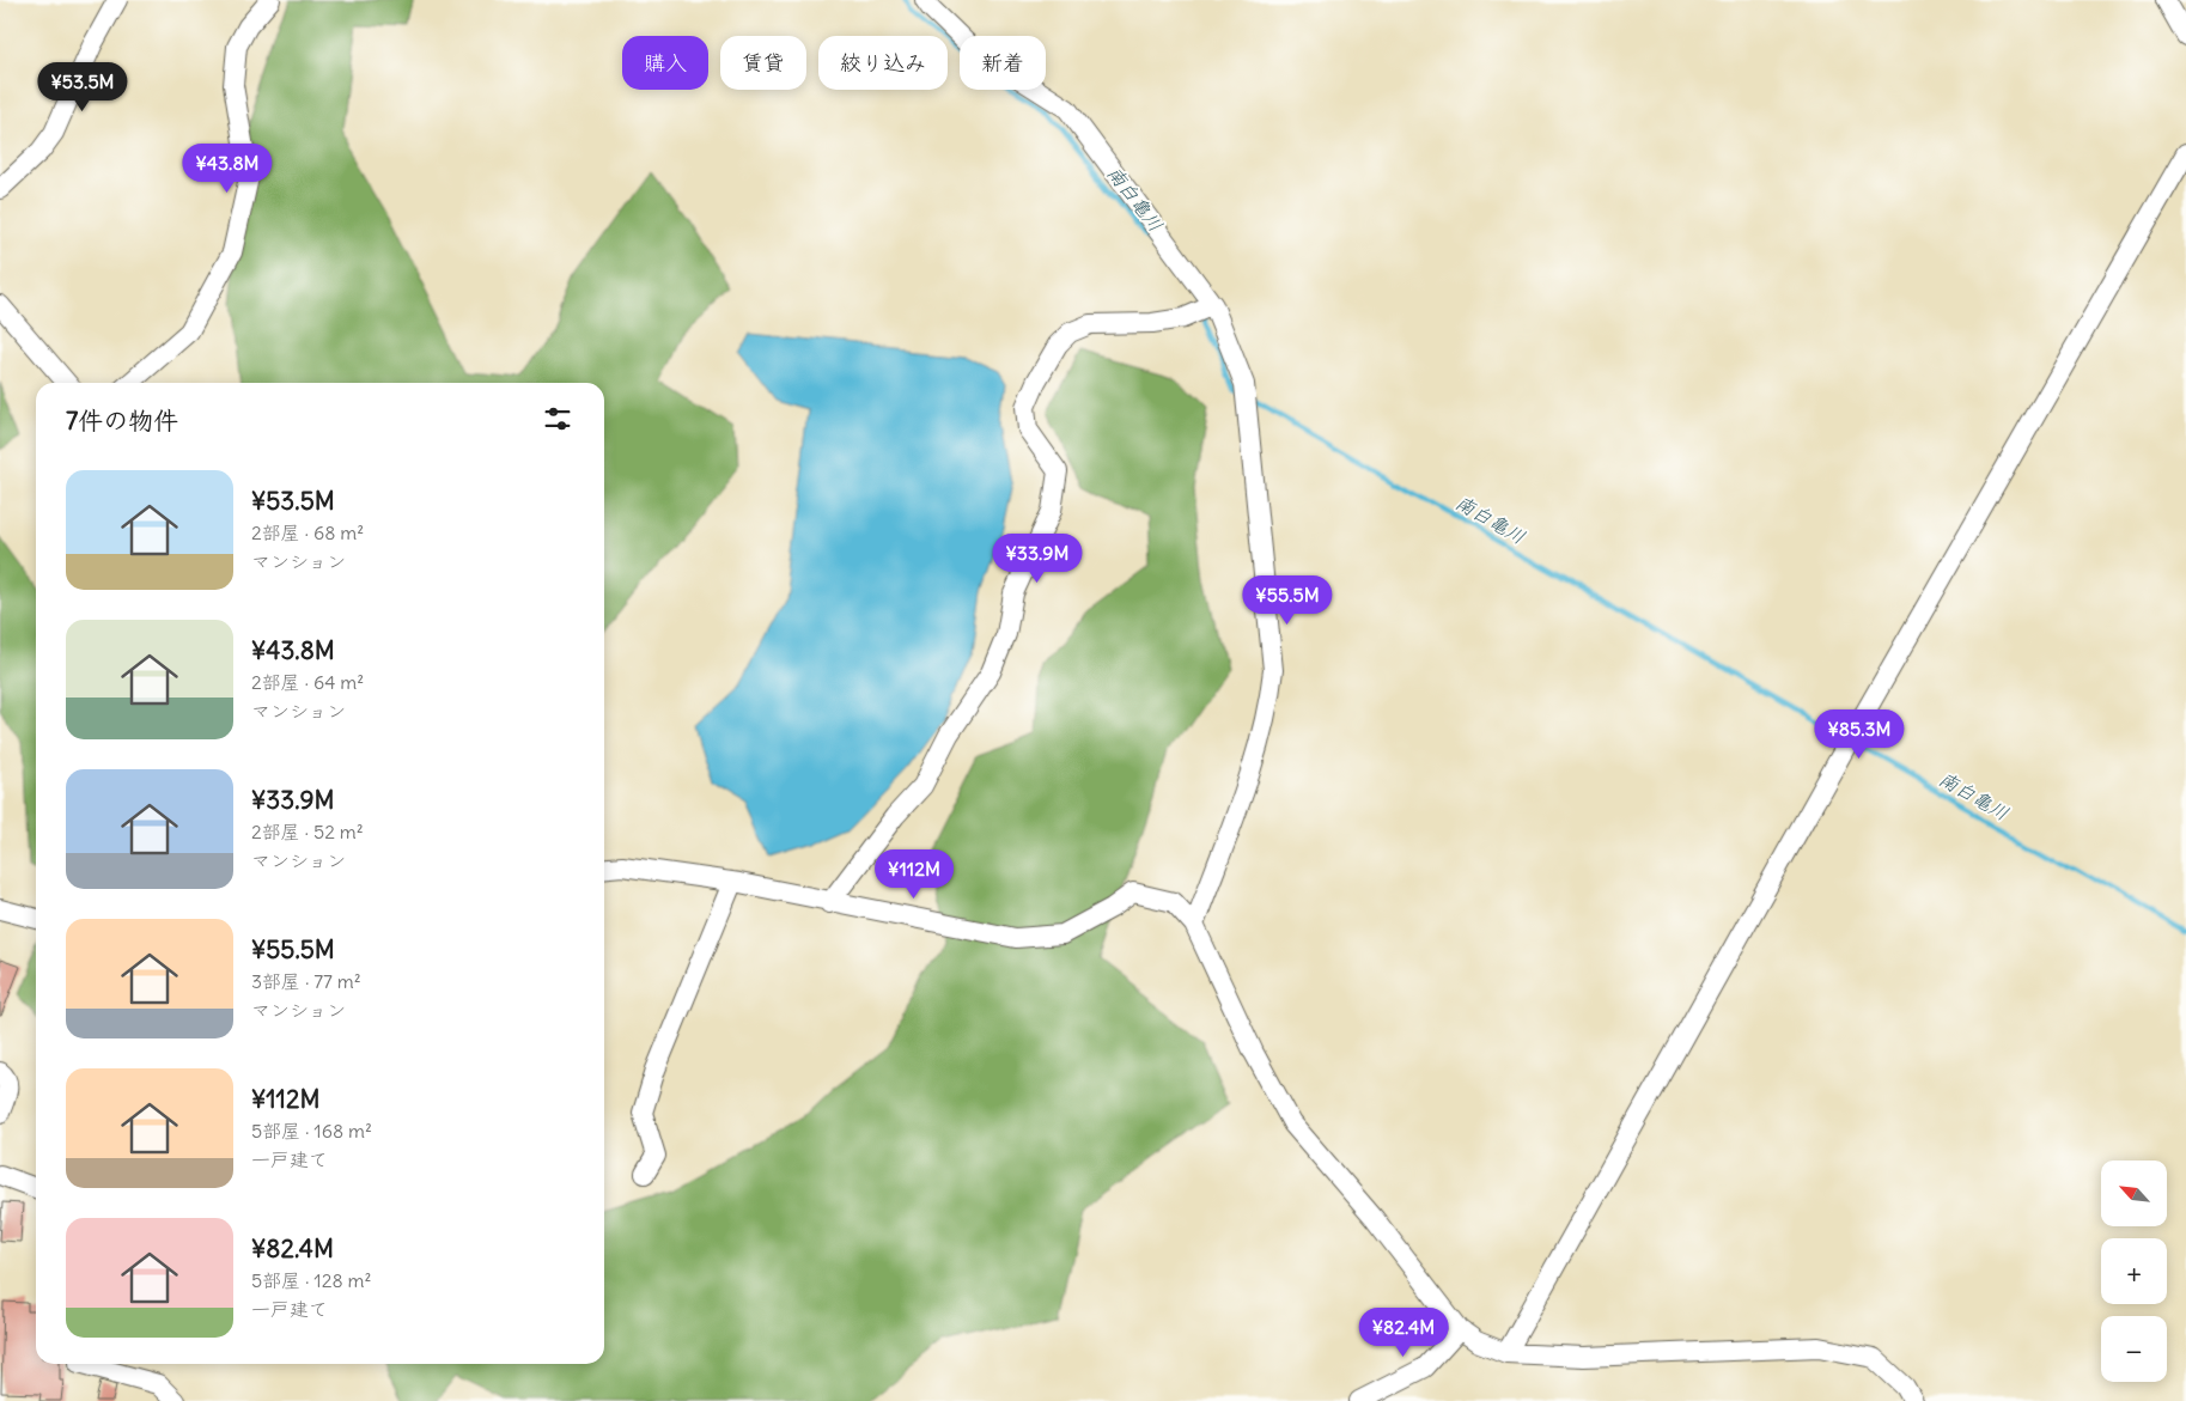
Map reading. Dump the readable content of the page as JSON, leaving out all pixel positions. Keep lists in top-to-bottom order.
{
  "water": ["南白亀川"],
  "north": "top left",
  "page": {
    "chip": [
      "購入",
      "賃貸",
      "絞り込み",
      "新着"
    ],
    "price": [
      "¥53.5M",
      "¥43.8M",
      "¥33.9M",
      "¥55.5M",
      "¥85.3M",
      "¥112M",
      "¥82.4M"
    ],
    "heading": "7件の物件",
    "list": [
      {
        "name": "¥53.5M",
        "note": "2部屋 · 68 m² · マンション"
      },
      {
        "name": "¥43.8M",
        "note": "2部屋 · 64 m² · マンション"
      },
      {
        "name": "¥33.9M",
        "note": "2部屋 · 52 m² · マンション"
      },
      {
        "name": "¥55.5M",
        "note": "3部屋 · 77 m² · マンション"
      },
      {
        "name": "¥112M",
        "note": "5部屋 · 168 m² · 一戸建て"
      },
      {
        "name": "¥82.4M",
        "note": "5部屋 · 128 m² · 一戸建て"
      }
    ],
    "map_buttons": ["+", "−"]
  }
}
